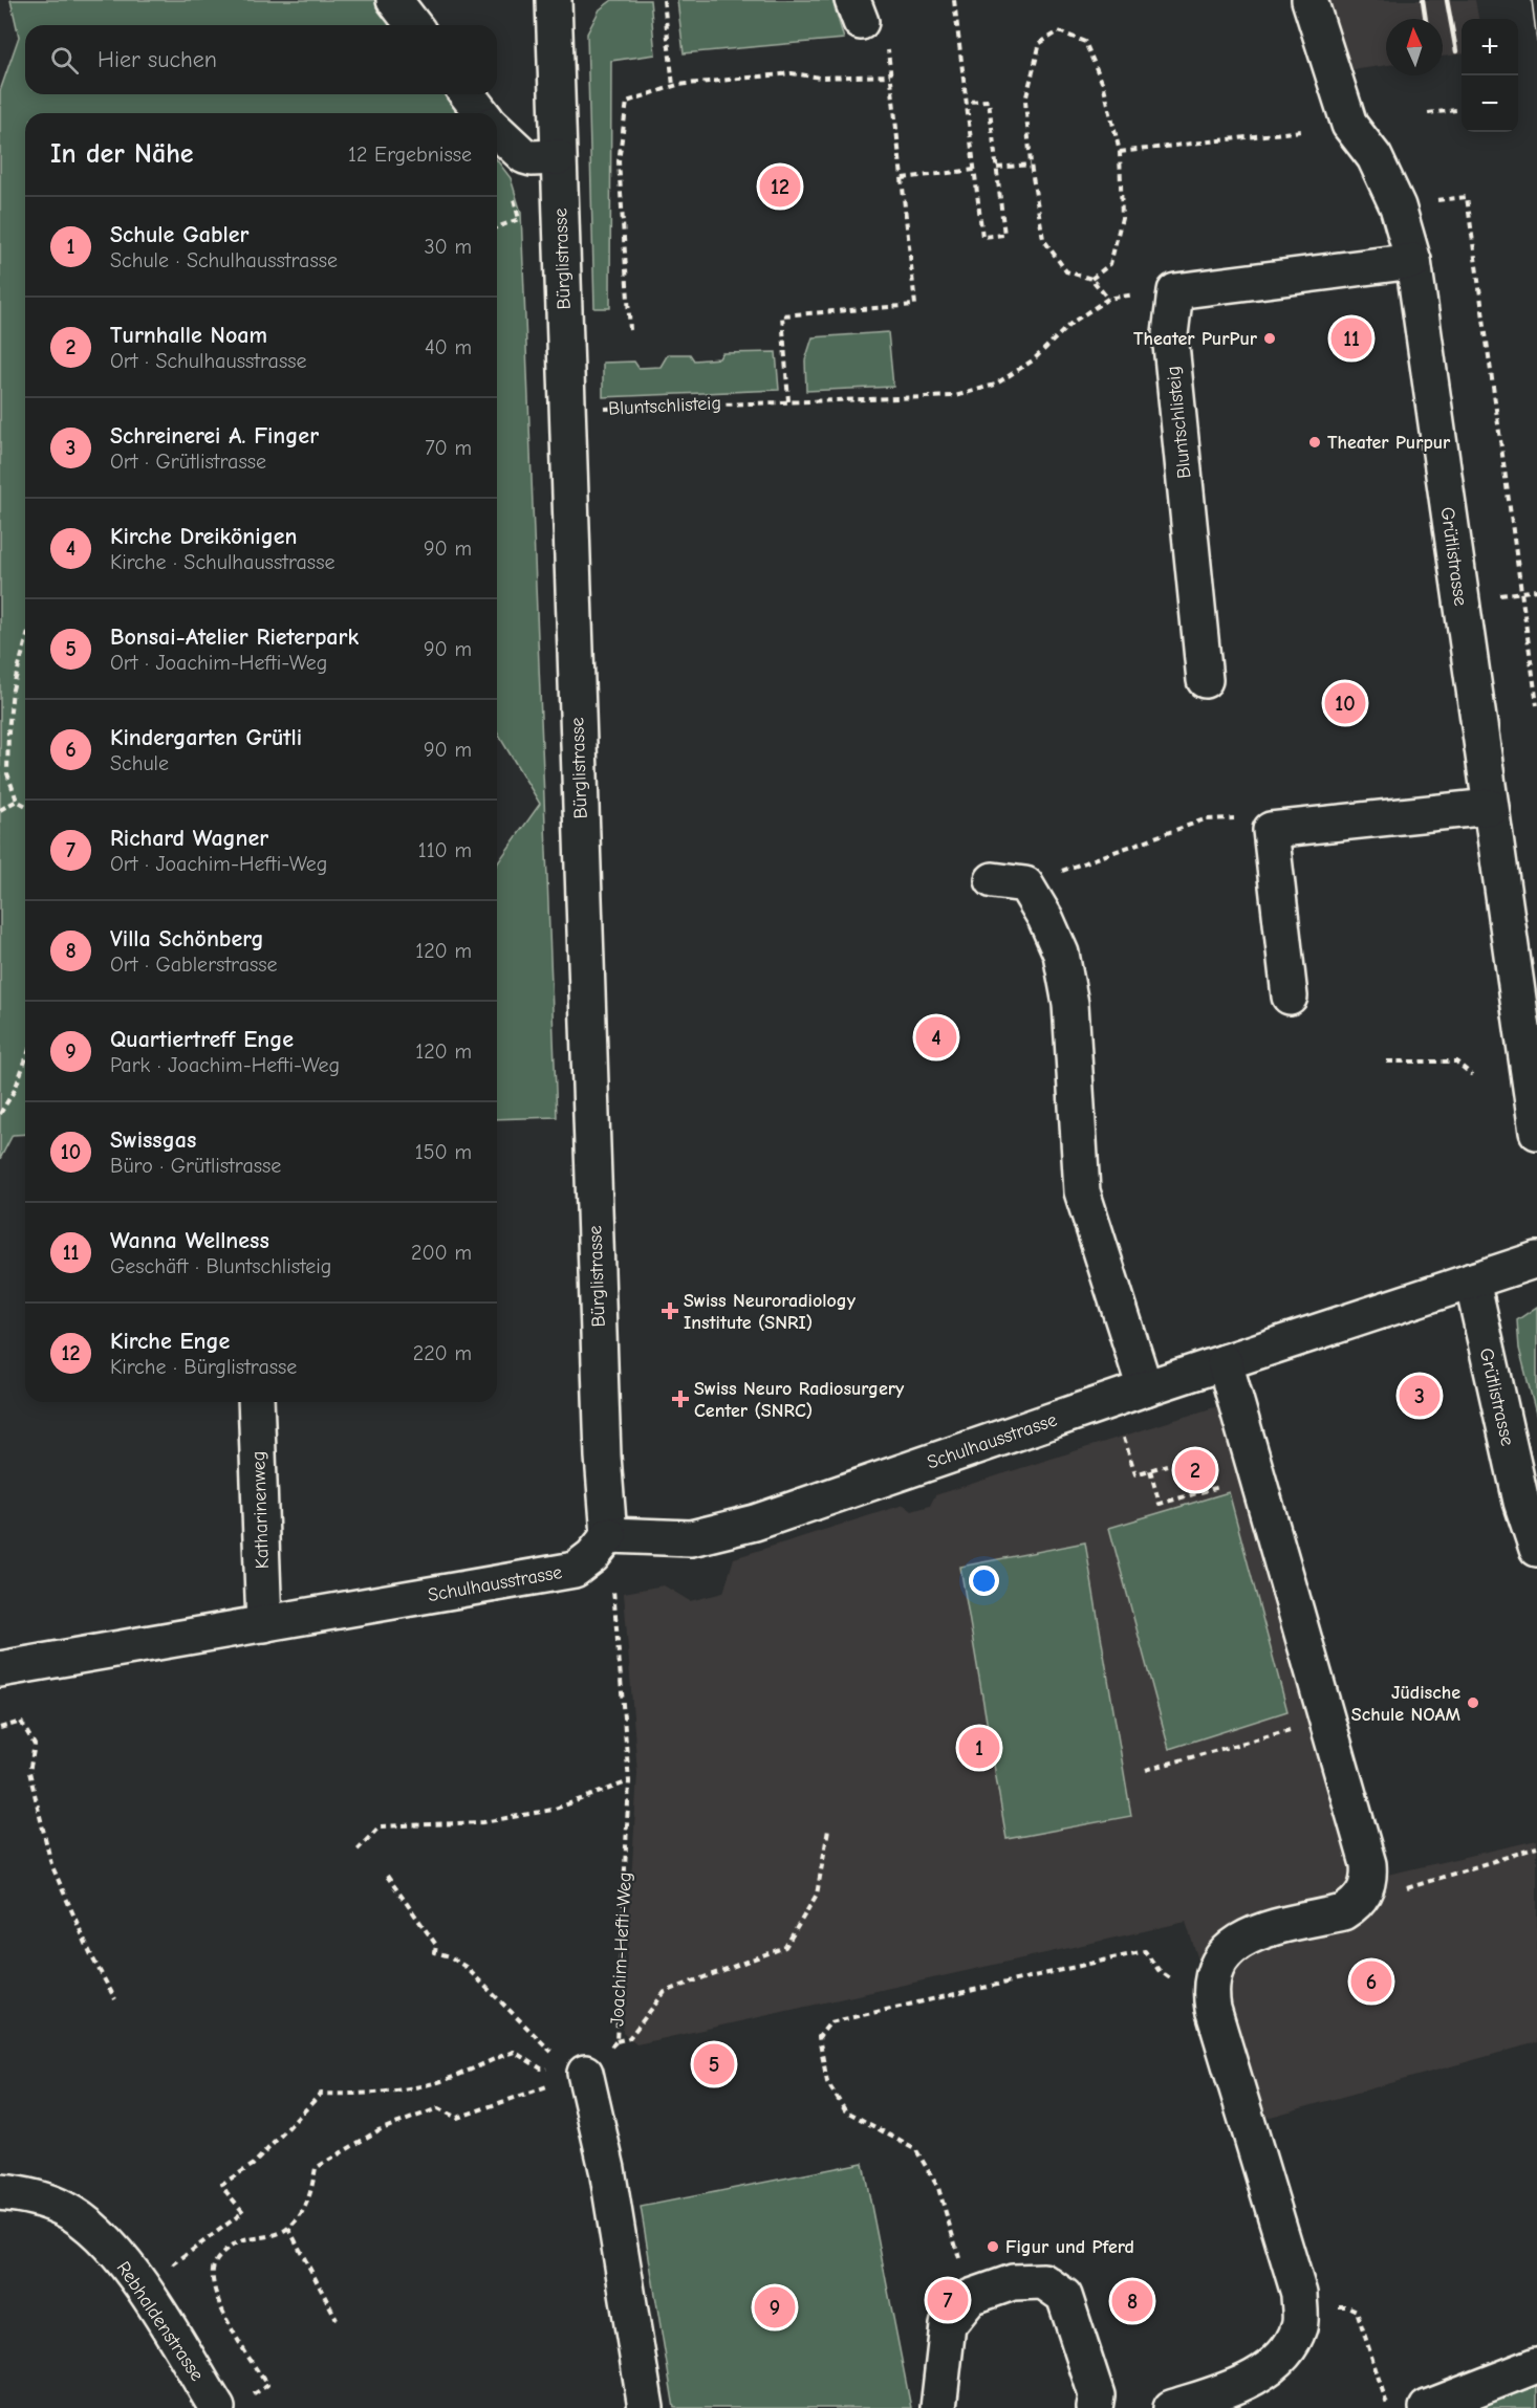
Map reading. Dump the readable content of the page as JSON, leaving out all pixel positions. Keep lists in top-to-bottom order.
{
  "streets": {
    "street": [
      "Bürglistrasse",
      "Bluntschlisteig",
      "Grütlistrasse",
      "Schulhausstrasse",
      "Katharinenweg",
      "Rebhaldenstrasse"
    ],
    "path": ["Joachim-Hefti-Weg"]
  },
  "crossings": [
    ["Bürglistrasse", "Schulhausstrasse"],
    ["Bluntschlisteig", "Grütlistrasse"],
    ["Grütlistrasse", "Schulhausstrasse"],
    ["Schulhausstrasse", "Katharinenweg"]
  ],
  "places": {
    "other": [
      "Theater PurPur",
      "Theater Purpur",
      "Jüdische Schule NOAM",
      "Figur und Pferd"
    ],
    "health": ["Swiss Neuroradiology Institute (SNRI)", "Swiss Neuro Radiosurgery Center (SNRC)"]
  },
  "north": "top",
  "page": {
    "map_buttons": ["+", "−"],
    "search": "Hier suchen",
    "heading": ["In der Nähe", "12 Ergebnisse"],
    "pins": [
      "12",
      "11",
      "10",
      "4",
      "3",
      "2",
      "1",
      "6",
      "5",
      "7",
      "8",
      "9"
    ],
    "list": [
      {
        "mark": "1",
        "name": "Schule Gabler",
        "note": "Schule · Schulhausstrasse",
        "value": "30 m"
      },
      {
        "mark": "2",
        "name": "Turnhalle Noam",
        "note": "Ort · Schulhausstrasse",
        "value": "40 m"
      },
      {
        "mark": "3",
        "name": "Schreinerei A. Finger",
        "note": "Ort · Grütlistrasse",
        "value": "70 m"
      },
      {
        "mark": "4",
        "name": "Kirche Dreikönigen",
        "note": "Kirche · Schulhausstrasse",
        "value": "90 m"
      },
      {
        "mark": "5",
        "name": "Bonsai-Atelier Rieterpark",
        "note": "Ort · Joachim-Hefti-Weg",
        "value": "90 m"
      },
      {
        "mark": "6",
        "name": "Kindergarten Grütli",
        "note": "Schule",
        "value": "90 m"
      },
      {
        "mark": "7",
        "name": "Richard Wagner",
        "note": "Ort · Joachim-Hefti-Weg",
        "value": "110 m"
      },
      {
        "mark": "8",
        "name": "Villa Schönberg",
        "note": "Ort · Gablerstrasse",
        "value": "120 m"
      },
      {
        "mark": "9",
        "name": "Quartiertreff Enge",
        "note": "Park · Joachim-Hefti-Weg",
        "value": "120 m"
      },
      {
        "mark": "10",
        "name": "Swissgas",
        "note": "Büro · Grütlistrasse",
        "value": "150 m"
      },
      {
        "mark": "11",
        "name": "Wanna Wellness",
        "note": "Geschäft · Bluntschlisteig",
        "value": "200 m"
      },
      {
        "mark": "12",
        "name": "Kirche Enge",
        "note": "Kirche · Bürglistrasse",
        "value": "220 m"
      }
    ]
  }
}
